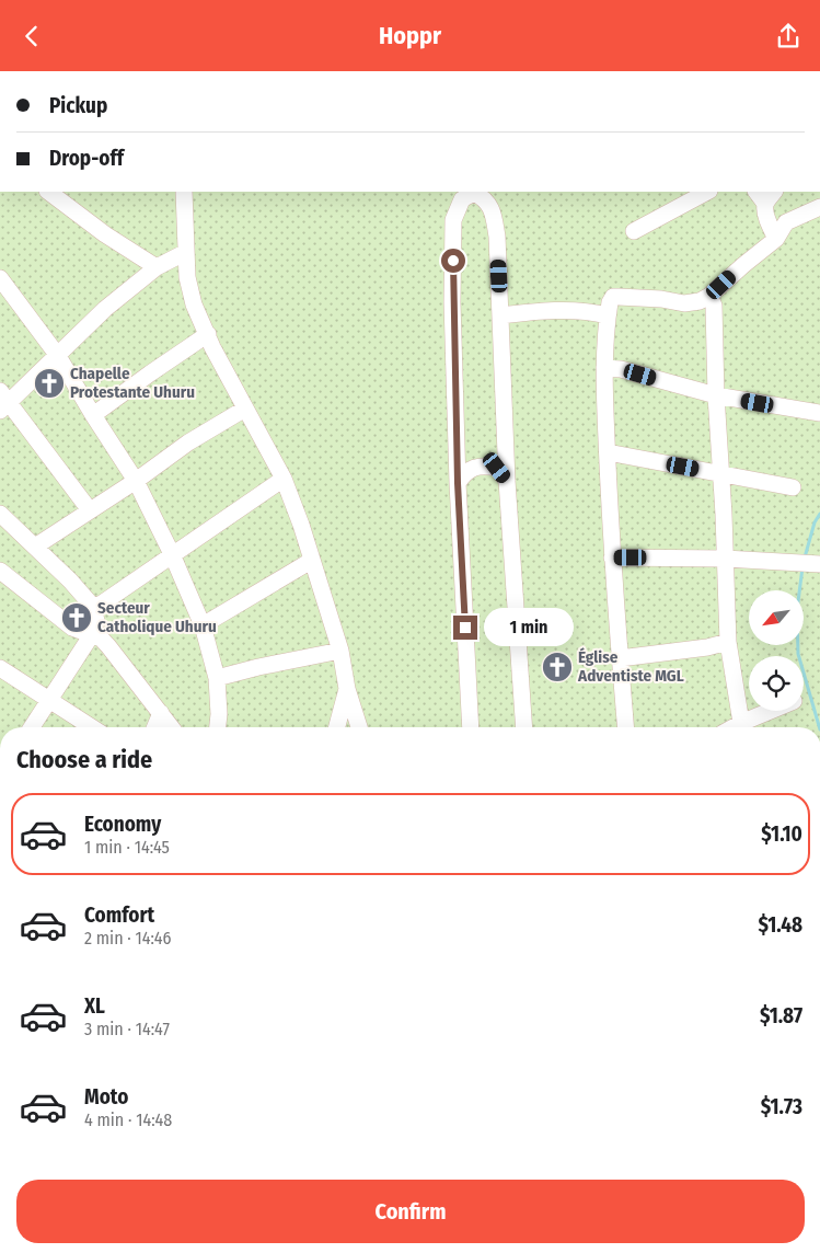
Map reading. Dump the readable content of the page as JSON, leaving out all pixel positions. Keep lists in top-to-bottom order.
{
  "places": {
    "church": ["Chapelle Protestante Uhuru", "Secteur Catholique Uhuru", "Église Adventiste MGL"]
  },
  "north": "bottom left",
  "page": {
    "header": "Hoppr",
    "banner": ["Pickup", "Drop-off"],
    "bubble": "1 min",
    "heading": "Choose a ride",
    "list": [
      {
        "name": "Economy",
        "note": "1 min · 14:45",
        "value": "$1.10"
      },
      {
        "name": "Comfort",
        "note": "2 min · 14:46",
        "value": "$1.48"
      },
      {
        "name": "XL",
        "note": "3 min · 14:47",
        "value": "$1.87"
      },
      {
        "name": "Moto",
        "note": "4 min · 14:48",
        "value": "$1.73"
      }
    ],
    "buttons": "Confirm"
  }
}
